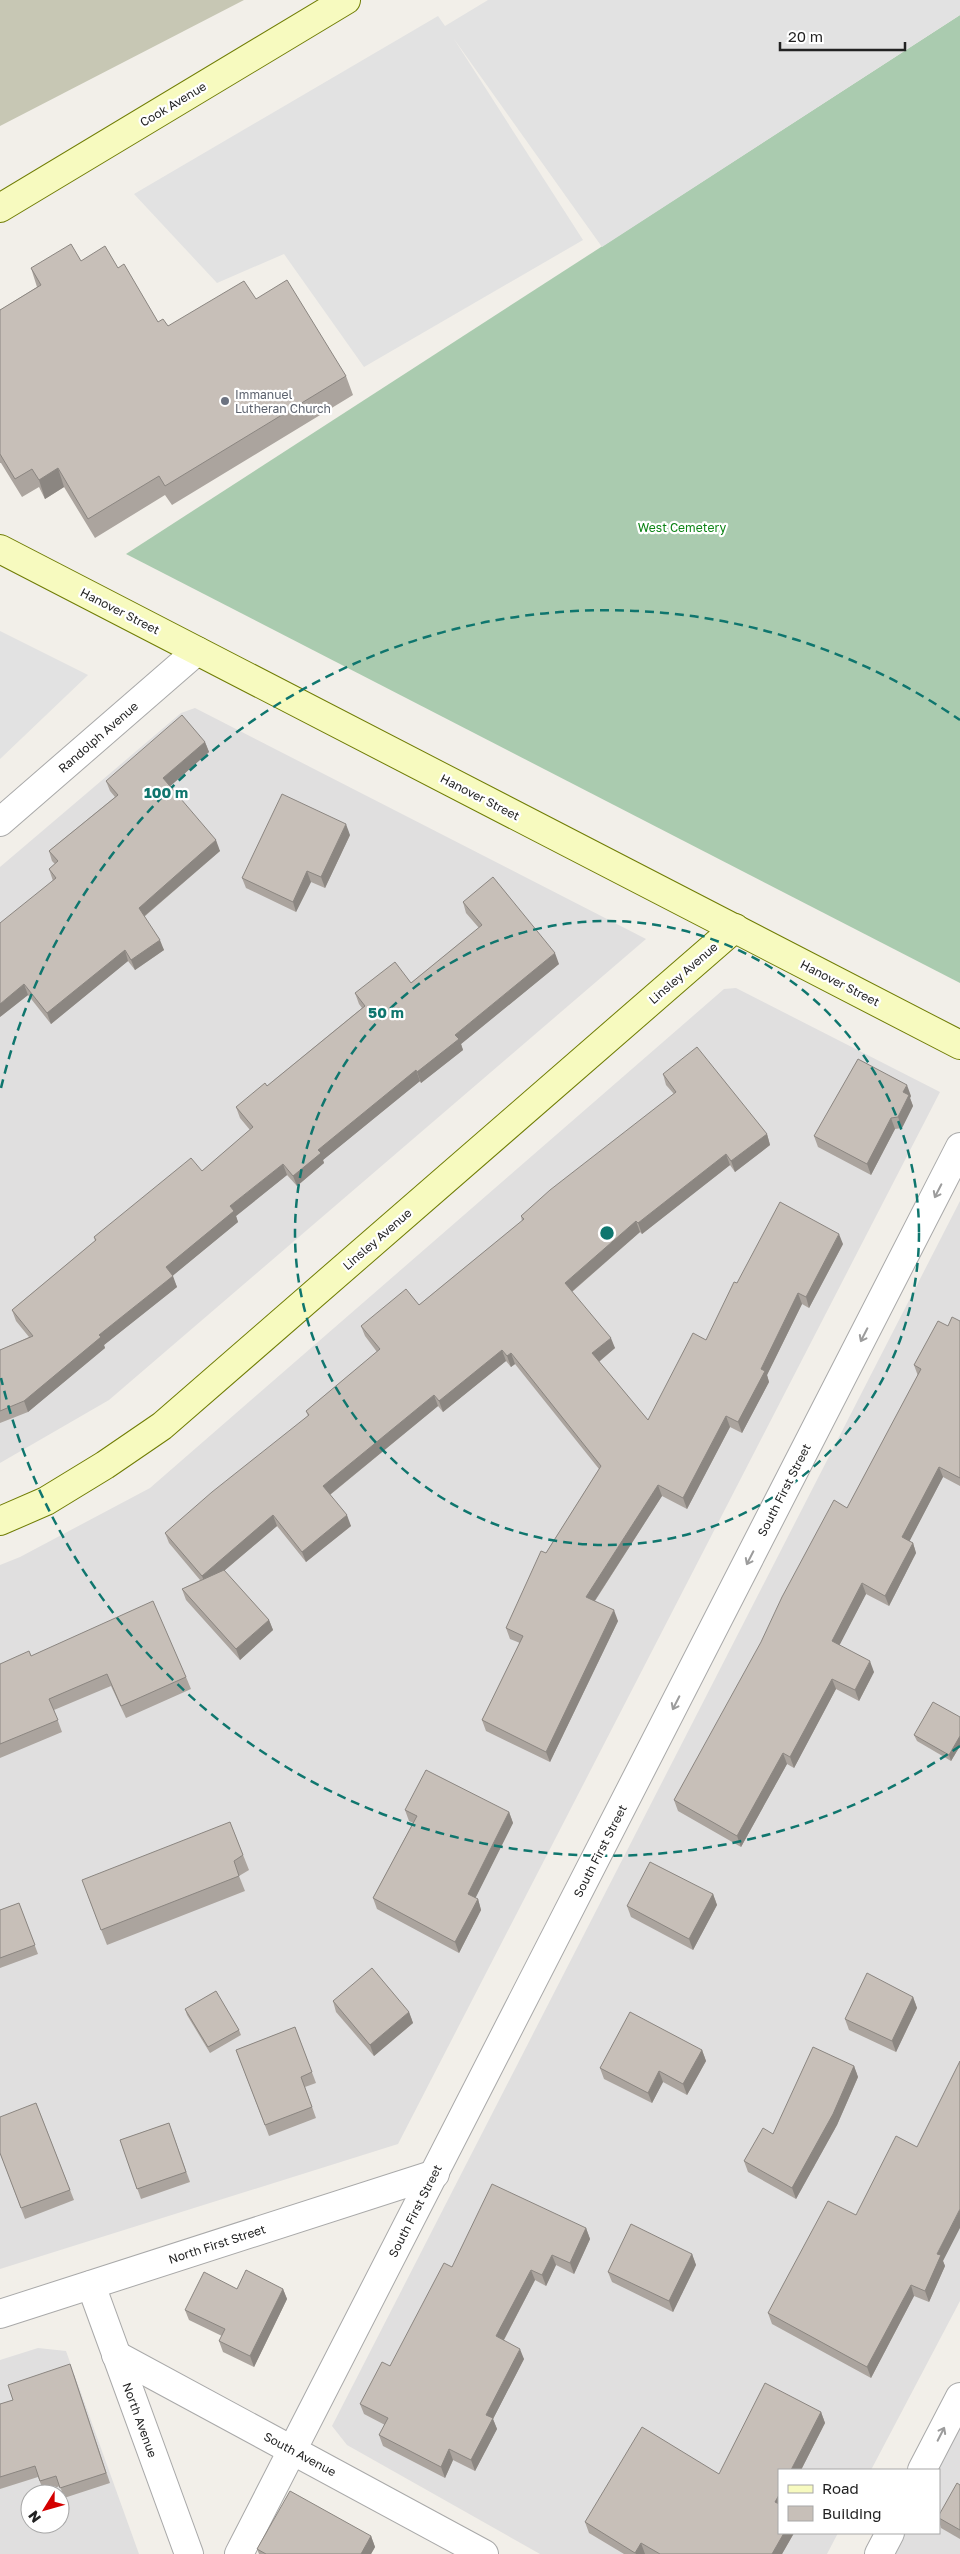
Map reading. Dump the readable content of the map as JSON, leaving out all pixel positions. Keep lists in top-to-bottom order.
{
  "streets": {
    "main road": ["Cook Avenue", "Hanover Street", "Linsley Avenue"],
    "street": [
      "Randolph Avenue",
      "South First Street",
      "North First Street",
      "North Avenue",
      "South Avenue"
    ]
  },
  "crossings": [
    ["Hanover Street", "Randolph Avenue"],
    ["Hanover Street", "Linsley Avenue"],
    ["South First Street", "North First Street"],
    ["South First Street", "South Avenue"],
    ["North First Street", "North Avenue"],
    ["North Avenue", "South Avenue"]
  ],
  "one_way": ["South First Street"],
  "parks": ["West Cemetery"],
  "places": ["Immanuel Lutheran Church"],
  "legend": ["Road", "Building"],
  "scale_bar": "20 m",
  "north": "bottom left",
  "rings": ["100 m", "50 m"]
}
